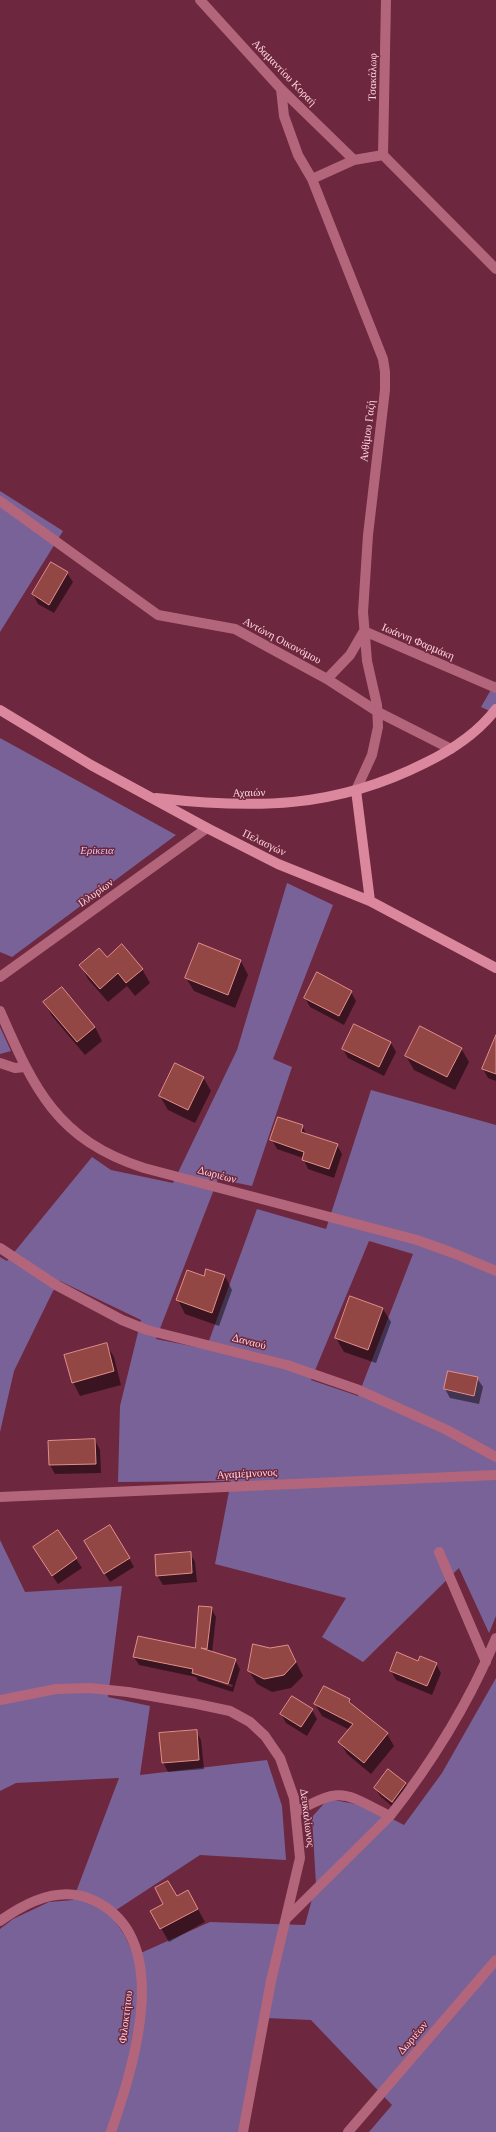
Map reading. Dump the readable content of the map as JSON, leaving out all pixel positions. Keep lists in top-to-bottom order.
{
  "streets": {
    "main road": ["Αχαιών", "Πελασγών"],
    "street": [
      "Αδαμαντίου Κοραή",
      "Τσακάλωφ",
      "Ανθίμου Γαζή",
      "Αντώνη Οικονόμου",
      "Ιωάννη Φαρμάκη",
      "Ιλλυρίων",
      "Δωριέων",
      "Δαναού",
      "Αγαμέμνονος",
      "Δευκαλίωνος",
      "Φιλοκτήτου"
    ]
  },
  "crossings": [
    ["Αδαμαντίου Κοραή", "Ανθίμου Γαζή"],
    ["Ανθίμου Γαζή", "Αντώνη Οικονόμου"],
    ["Ανθίμου Γαζή", "Ιωάννη Φαρμάκη"],
    ["Ανθίμου Γαζή", "Αχαιών"],
    ["Αντώνη Οικονόμου", "Ιωάννη Φαρμάκη"],
    ["Αντώνη Οικονόμου", "Αχαιών"],
    ["Αχαιών", "Πελασγών"],
    ["Πελασγών", "Ιλλυρίων"]
  ],
  "parks": ["Ερίκεια"]
}
